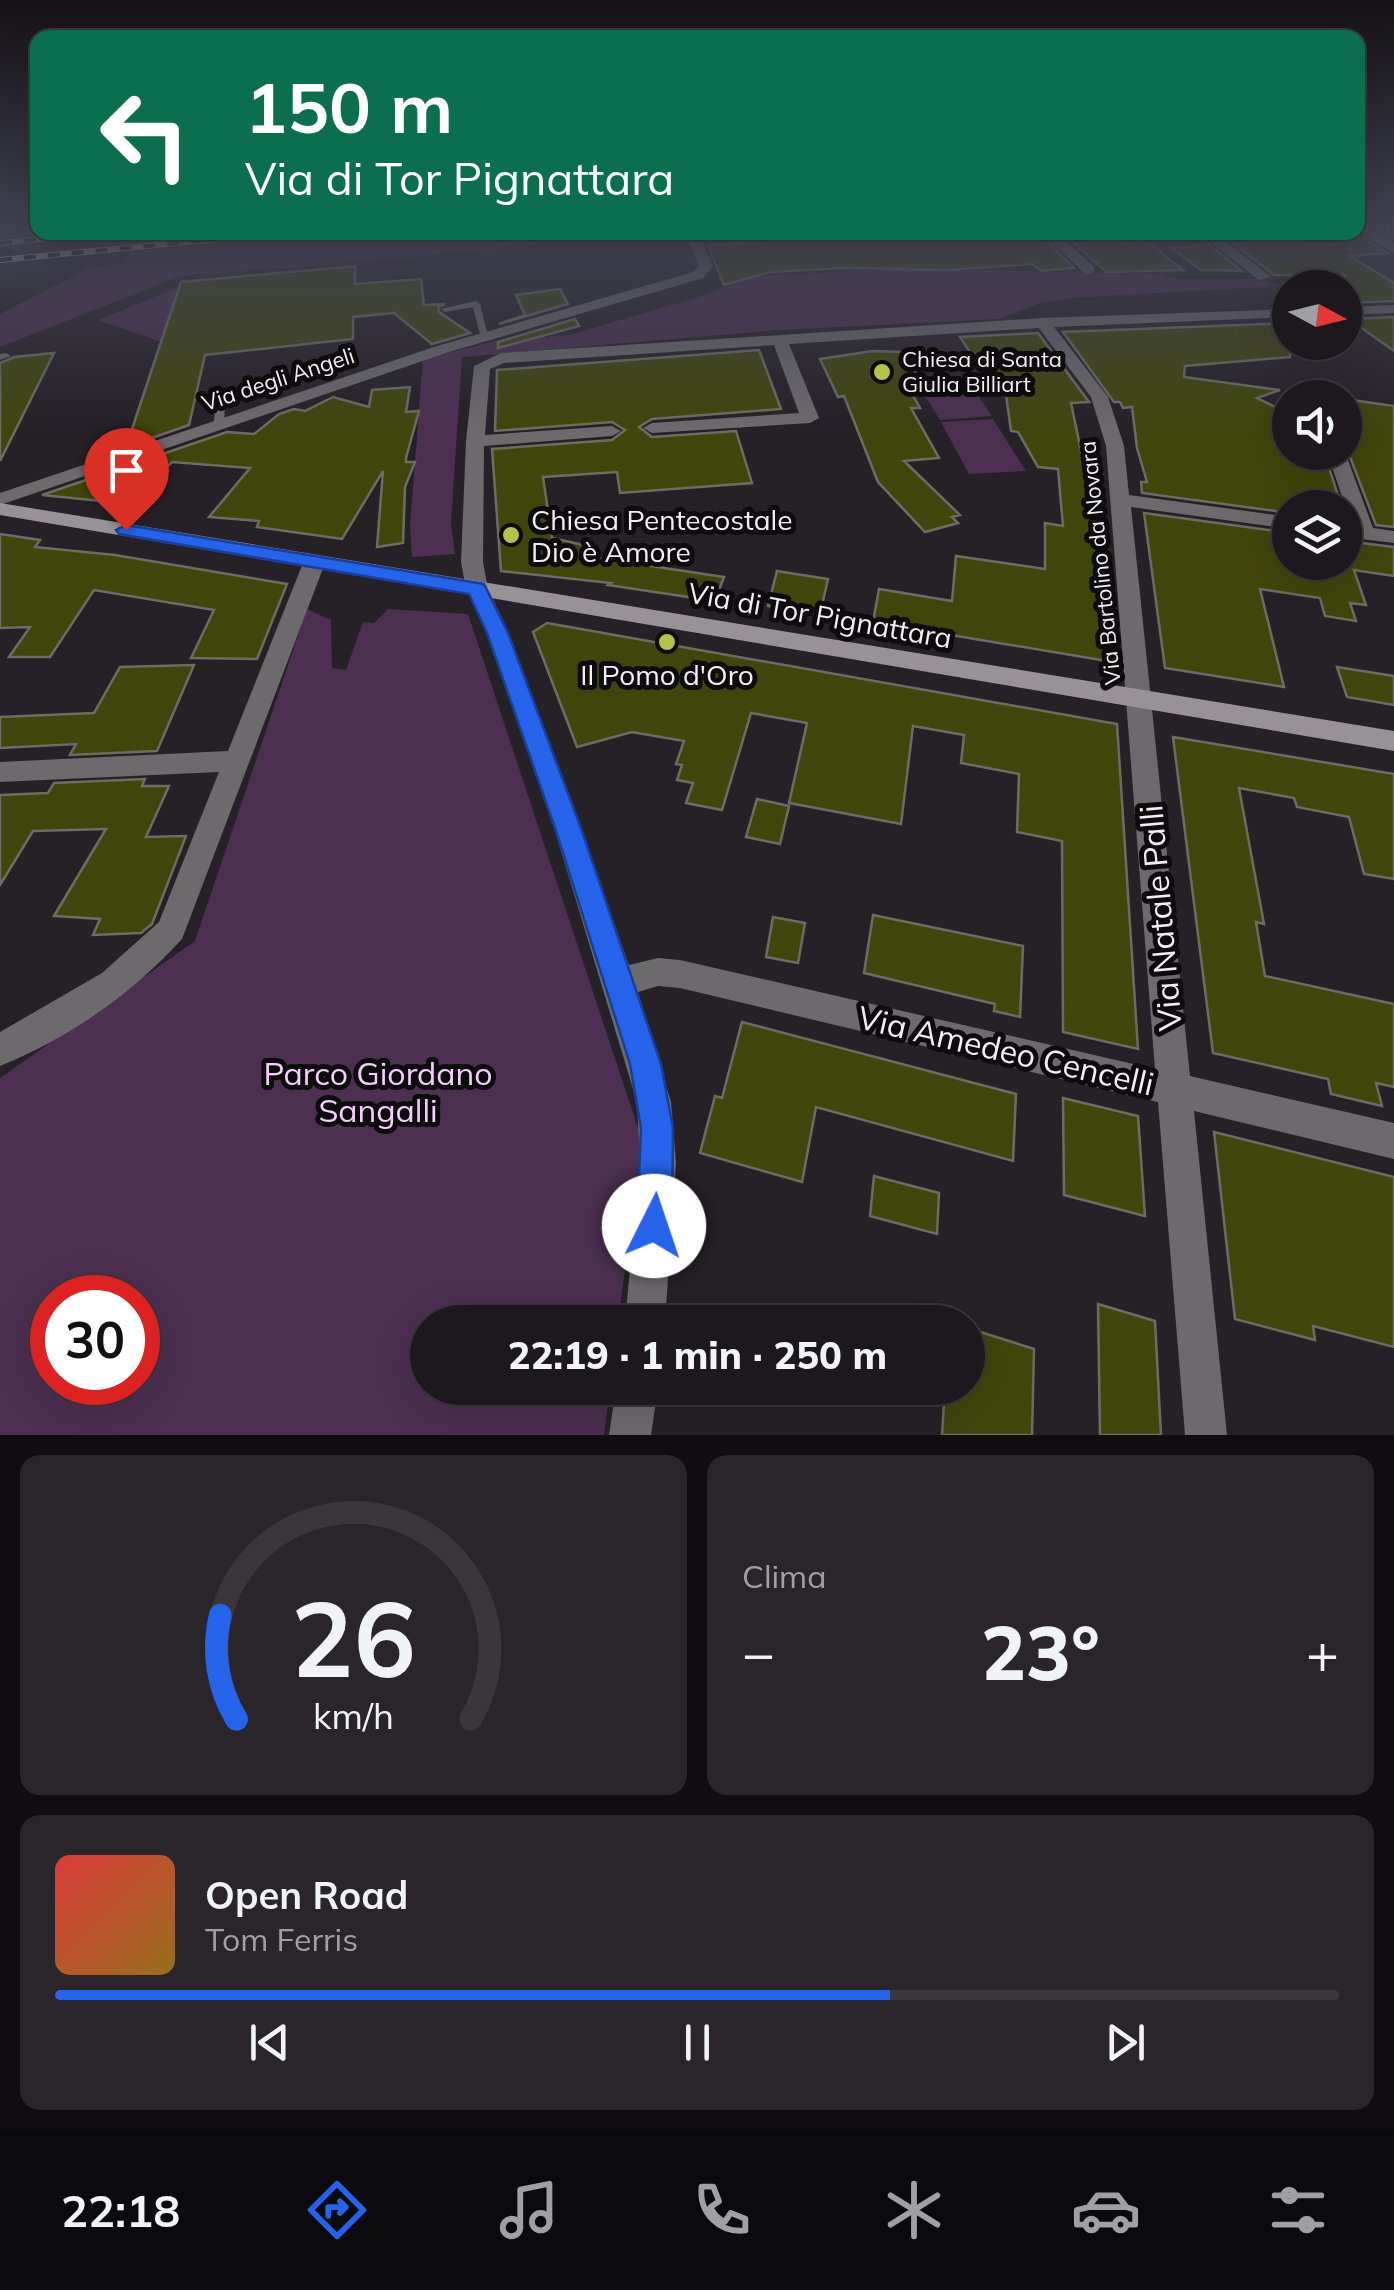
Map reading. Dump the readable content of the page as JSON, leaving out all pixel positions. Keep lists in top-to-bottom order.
{
  "streets": {
    "main road": ["Via di Tor Pignattara"],
    "street": [
      "Via degli Angeli",
      "Via Bartolino da Novara",
      "Via Natale Palli",
      "Via Amedeo Cencelli"
    ]
  },
  "crossings": [
    ["Via Bartolino da Novara", "Via di Tor Pignattara"],
    ["Via Bartolino da Novara", "Via Natale Palli"],
    ["Via di Tor Pignattara", "Via Natale Palli"],
    ["Via Natale Palli", "Via Amedeo Cencelli"]
  ],
  "parks": ["Parco Giordano Sangalli"],
  "places": ["Chiesa di Santa Giulia Billiart", "Chiesa Pentecostale Dio è Amore", "Il Pomo d'Oro"],
  "north": "right",
  "page": {
    "turn": ["150 m", "Via di Tor Pignattara"],
    "limit": "30",
    "trip": "22:19 · 1 min · 250 m",
    "tile": "Clima",
    "heat": ["−", "23°", "+"],
    "song": ["Open Road", "Tom Ferris"],
    "tabs": "22:18",
    "gauge": ["26", "km/h"]
  }
}
